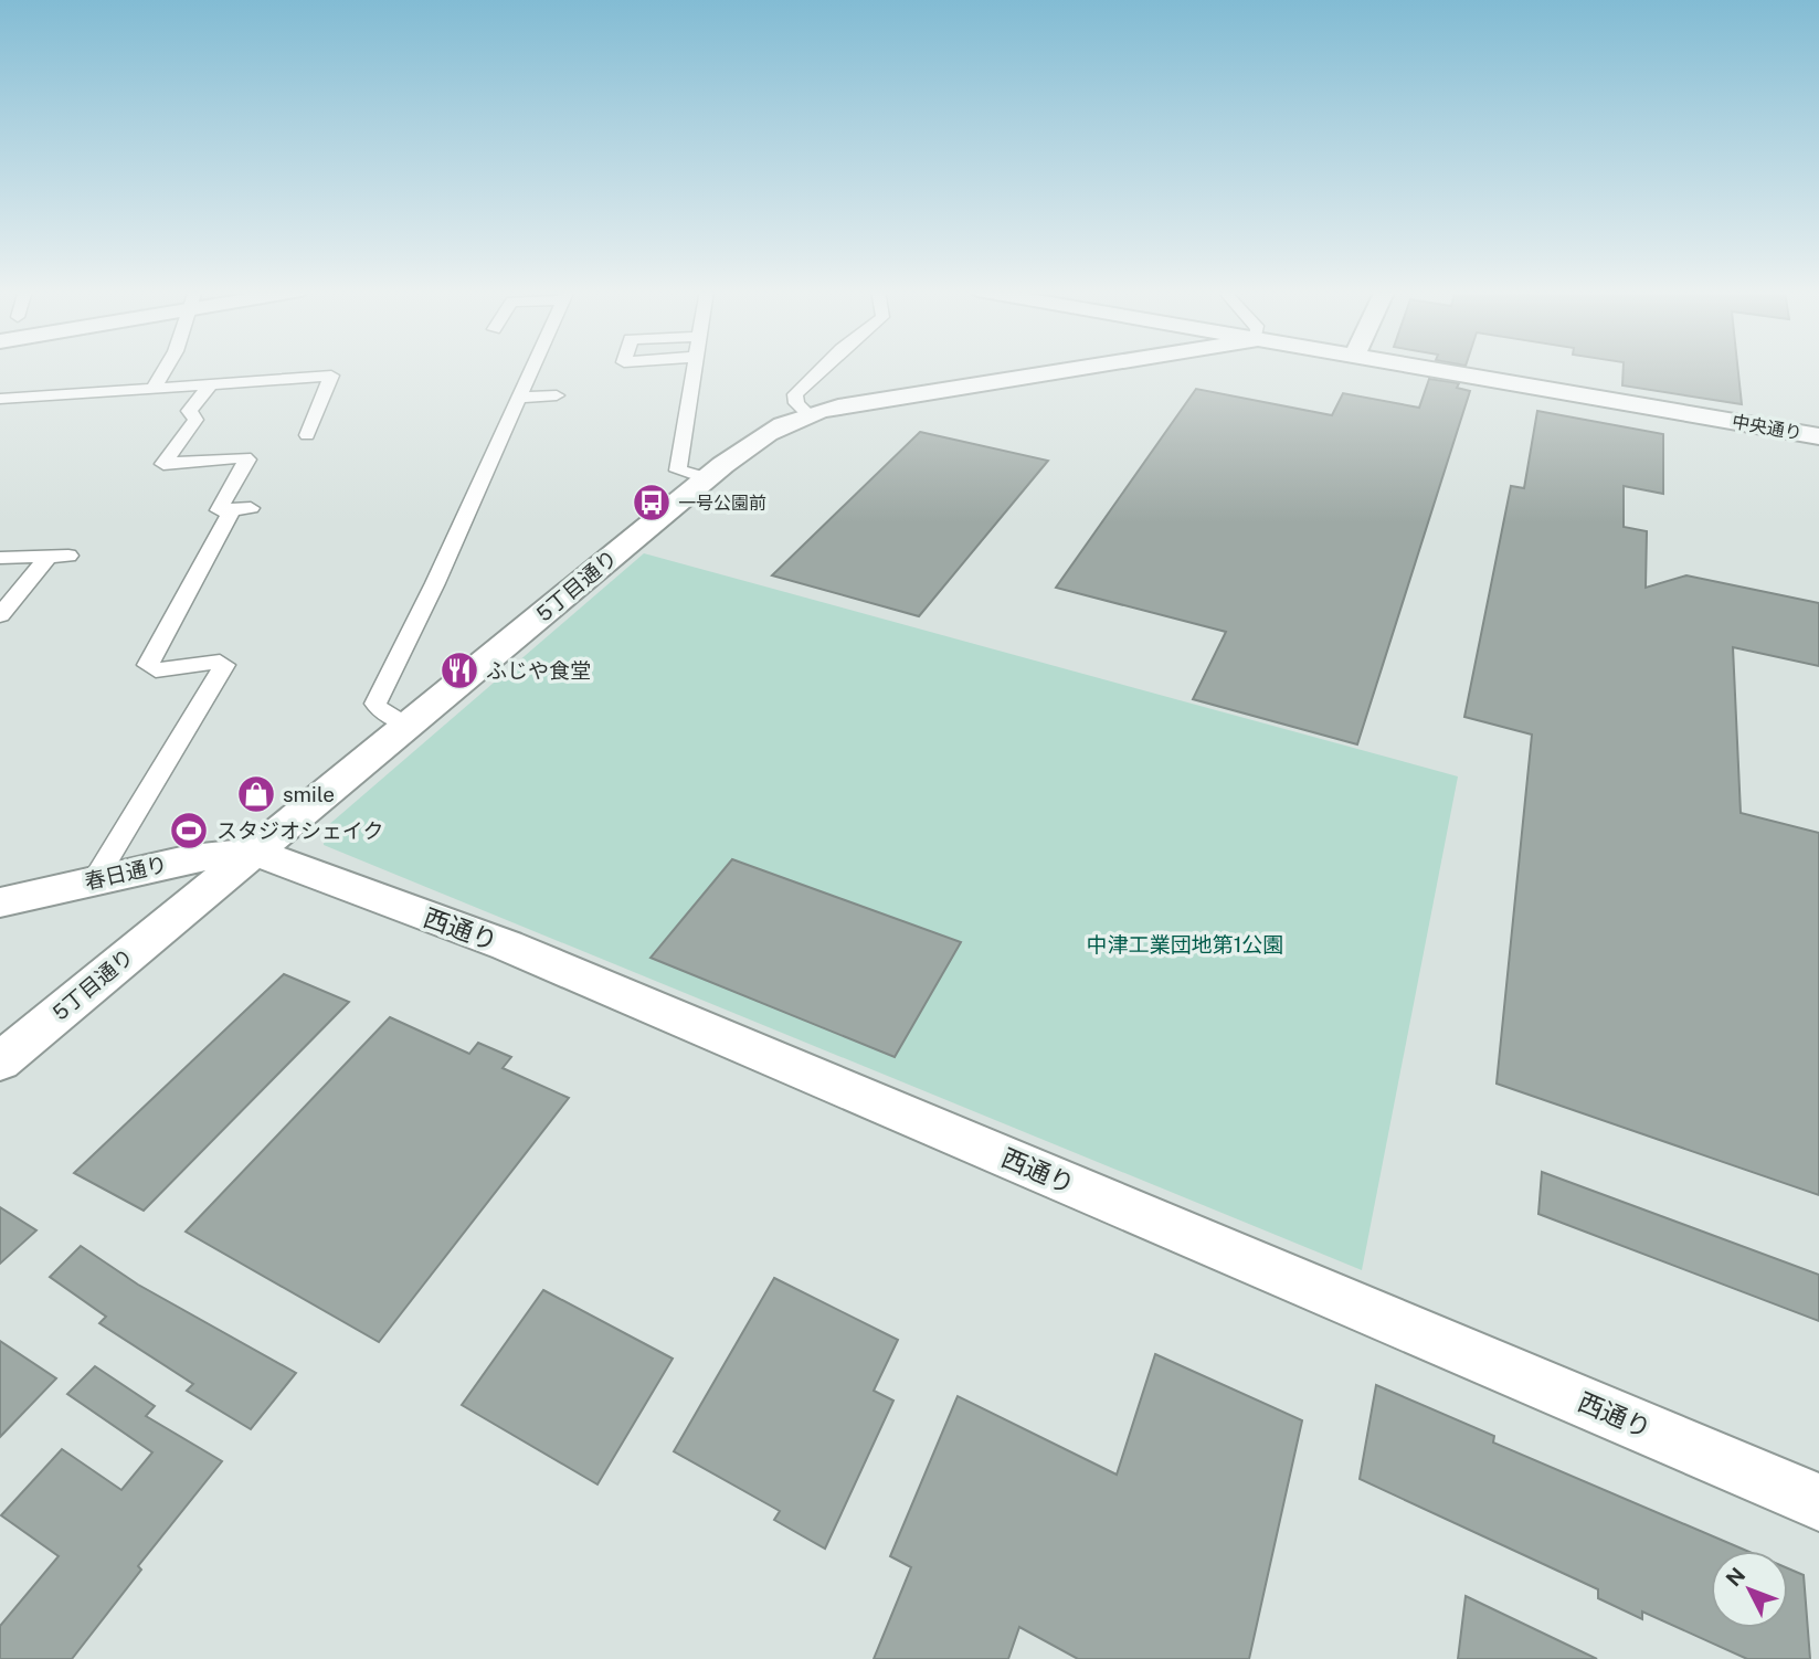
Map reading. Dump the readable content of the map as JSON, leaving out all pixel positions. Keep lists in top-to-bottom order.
{
  "streets": {
    "street": [
      "中央通り",
      "5丁目通り",
      "春日通り",
      "西通り"
    ]
  },
  "crossings": [
    ["5丁目通り", "春日通り"],
    ["5丁目通り", "西通り"],
    ["春日通り", "西通り"]
  ],
  "parks": ["中津工業団地第1公園"],
  "places": {
    "bus stop": ["一号公園前"],
    "restaurant": ["ふじや食堂"],
    "shop": ["smile"],
    "sports": ["スタジオシェイク"]
  },
  "north": "top left"
}
